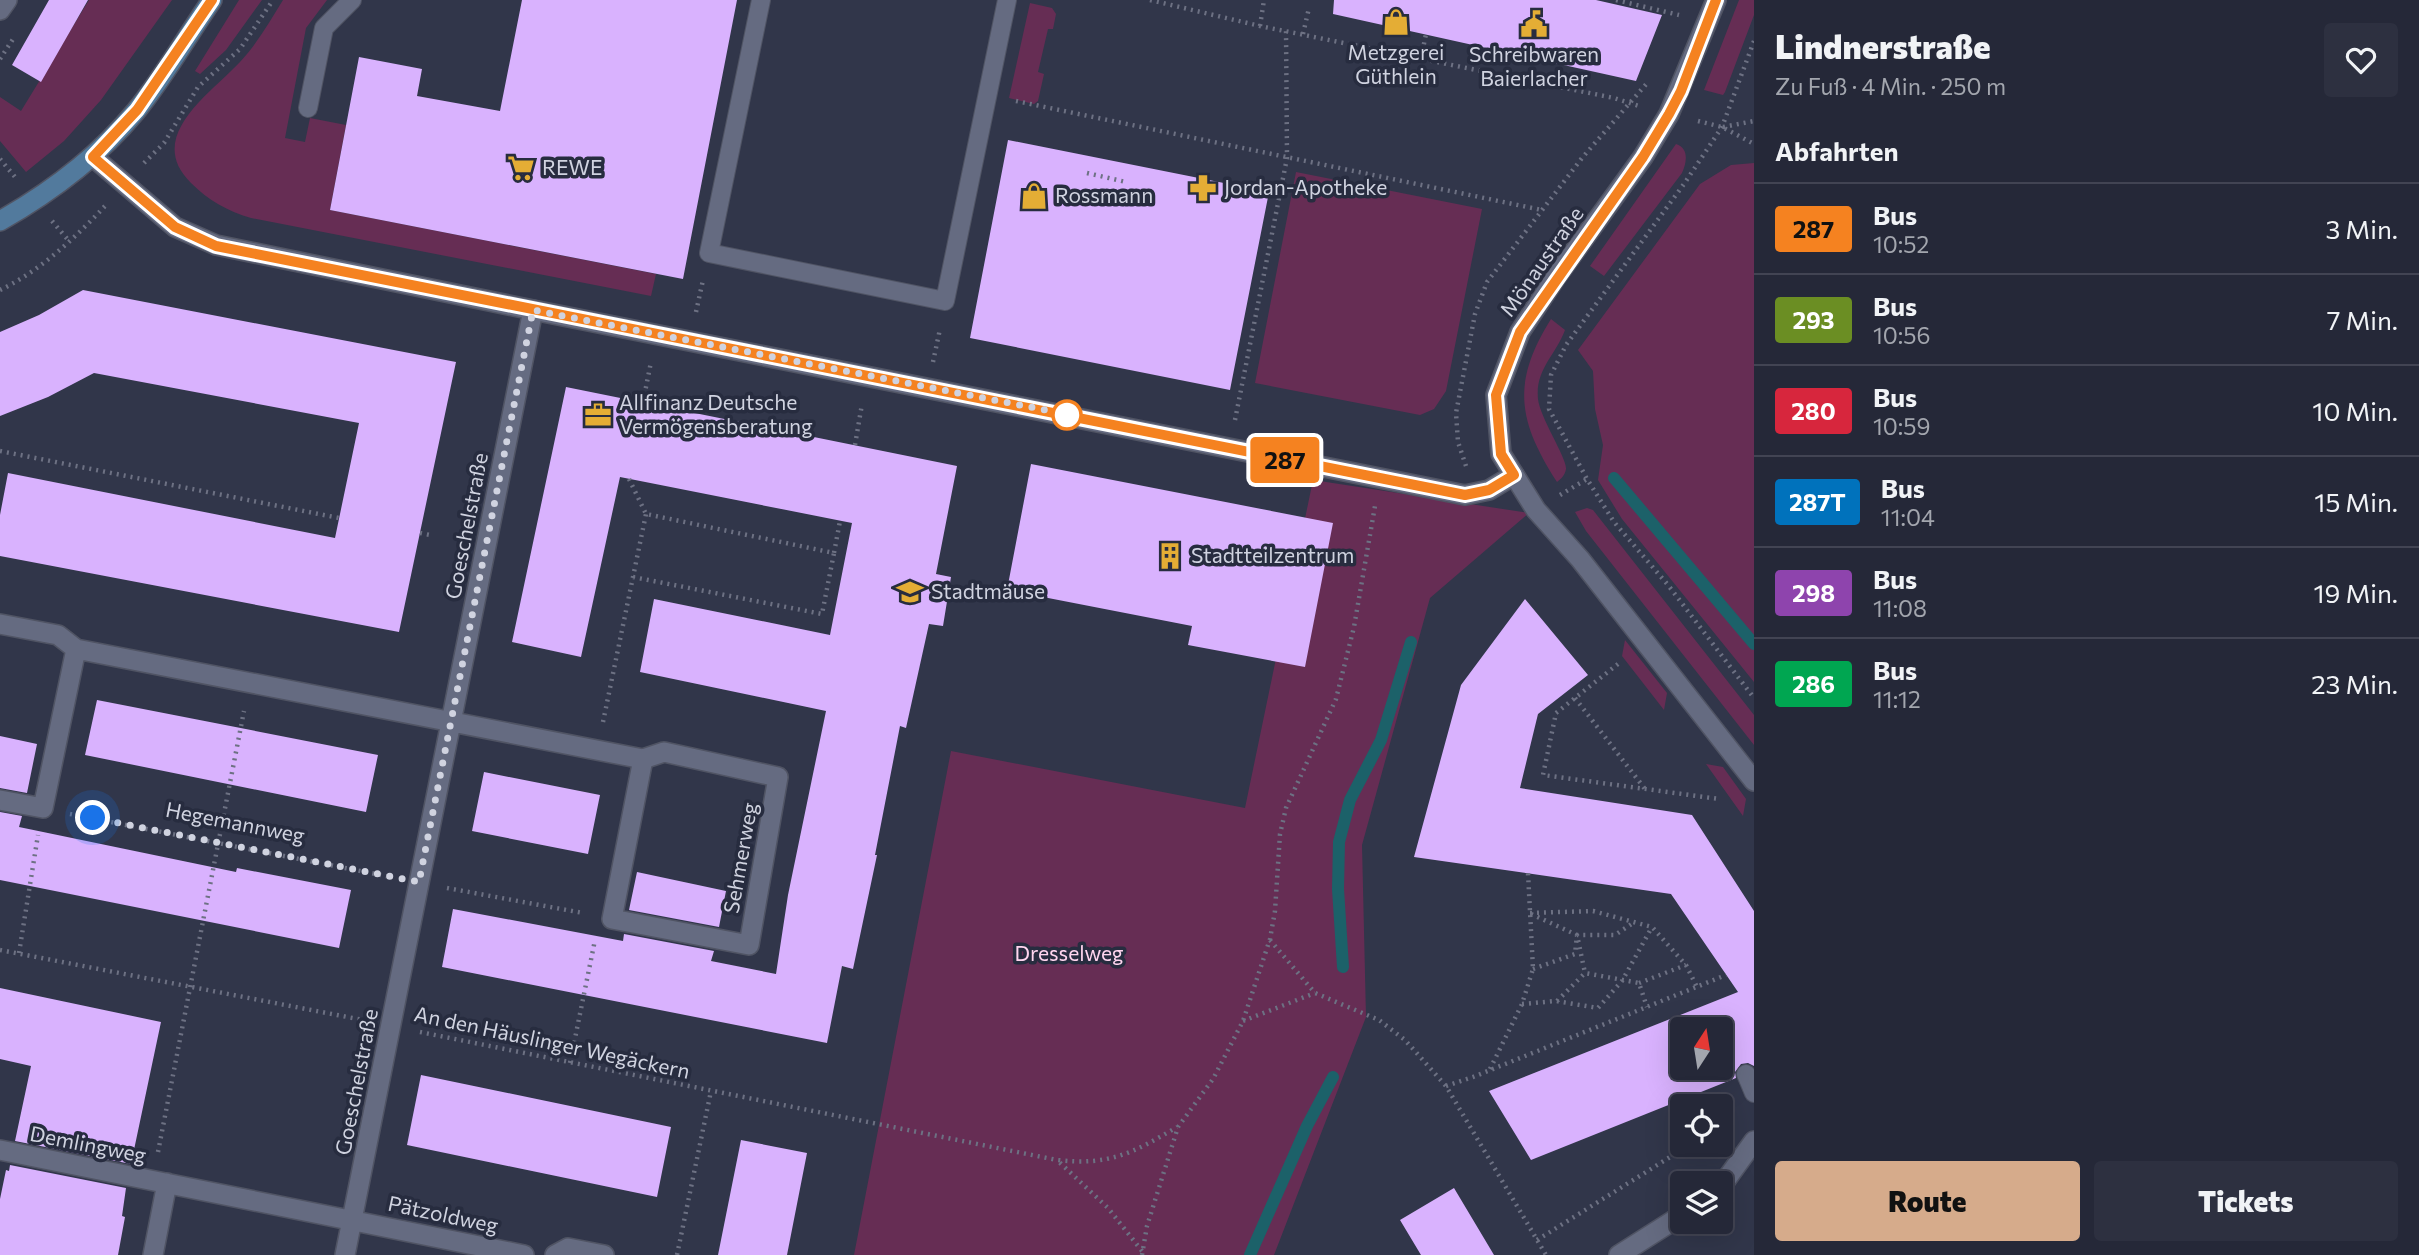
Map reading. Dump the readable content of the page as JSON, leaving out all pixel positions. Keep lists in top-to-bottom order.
{
  "streets": {
    "street": [
      "Mönaustraße",
      "Goeschelstraße",
      "Sehmerweg",
      "Demlingweg",
      "Pätzoldweg"
    ],
    "path": ["Hegemannweg", "An den Häuslinger Wegäckern"]
  },
  "crossings": [
    ["Goeschelstraße", "Hegemannweg"],
    ["Goeschelstraße", "Sehmerweg"],
    ["Goeschelstraße", "An den Häuslinger Wegäckern"],
    ["Goeschelstraße", "Pätzoldweg"]
  ],
  "parks": ["Dresselweg"],
  "places": {
    "shop": ["Metzgerei Güthlein", "Rossmann"],
    "public building": ["Schreibwaren Baierlacher"],
    "supermarket": ["REWE"],
    "pharmacy": ["Jordan-Apotheke"],
    "office": ["Allfinanz Deutsche Vermögensberatung"],
    "building": ["Stadtteilzentrum"],
    "school or university": ["Stadtmäuse"]
  },
  "lines": ["bus line 287"],
  "north": "top",
  "page": {
    "on_map": "287",
    "heading": [
      ["Lindnerstraße", "Zu Fuß · 4 Min. · 250 m"],
      "Abfahrten"
    ],
    "list": [
      {
        "mark": "287",
        "name": "Bus",
        "note": "10:52",
        "value": "3 Min."
      },
      {
        "mark": "293",
        "name": "Bus",
        "note": "10:56",
        "value": "7 Min."
      },
      {
        "mark": "280",
        "name": "Bus",
        "note": "10:59",
        "value": "10 Min."
      },
      {
        "mark": "287T",
        "name": "Bus",
        "note": "11:04",
        "value": "15 Min."
      },
      {
        "mark": "298",
        "name": "Bus",
        "note": "11:08",
        "value": "19 Min."
      },
      {
        "mark": "286",
        "name": "Bus",
        "note": "11:12",
        "value": "23 Min."
      }
    ],
    "buttons": ["Route", "Tickets"]
  }
}
